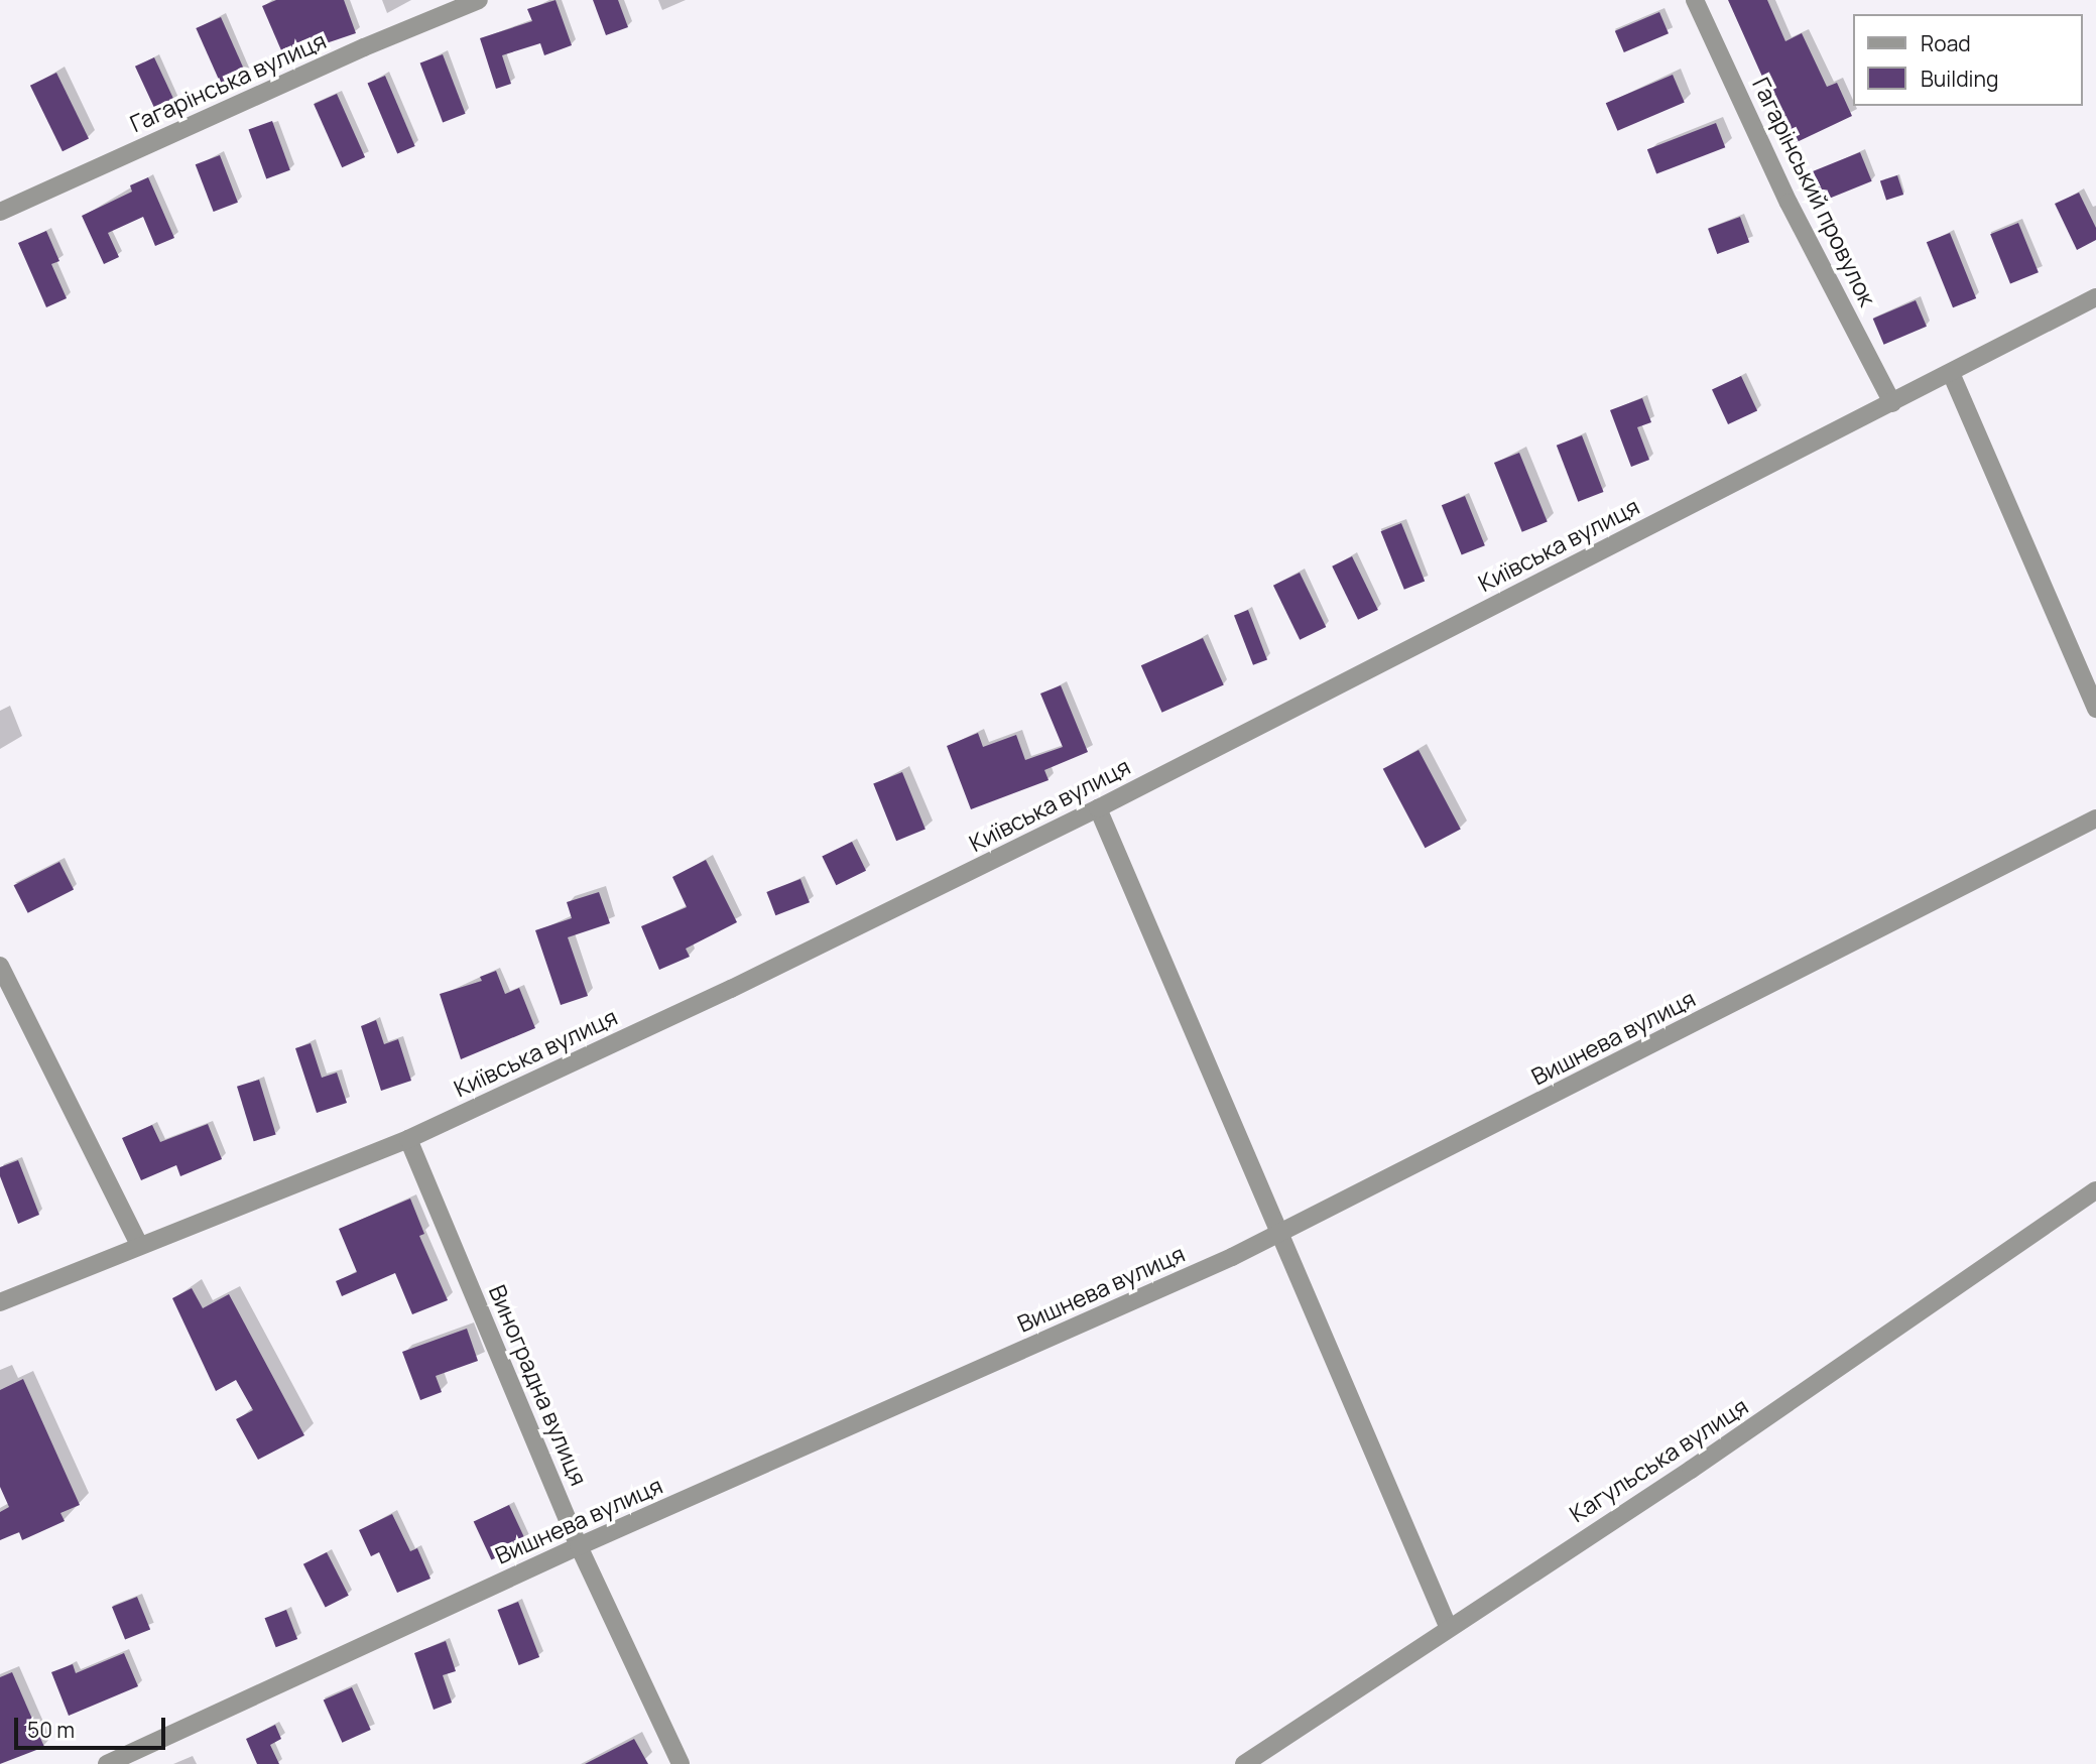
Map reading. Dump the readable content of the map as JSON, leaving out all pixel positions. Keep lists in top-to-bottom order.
{
  "streets": {
    "street": [
      "Гагарінська вулиця",
      "Гагарінський провулок",
      "Київська вулиця",
      "Вишнева вулиця",
      "Виноградна вулиця",
      "Кагульська вулиця"
    ]
  },
  "crossings": [
    ["Гагарінський провулок", "Київська вулиця"],
    ["Київська вулиця", "Виноградна вулиця"],
    ["Вишнева вулиця", "Виноградна вулиця"]
  ],
  "legend": ["Road", "Building"],
  "scale_bar": "50 m"
}
